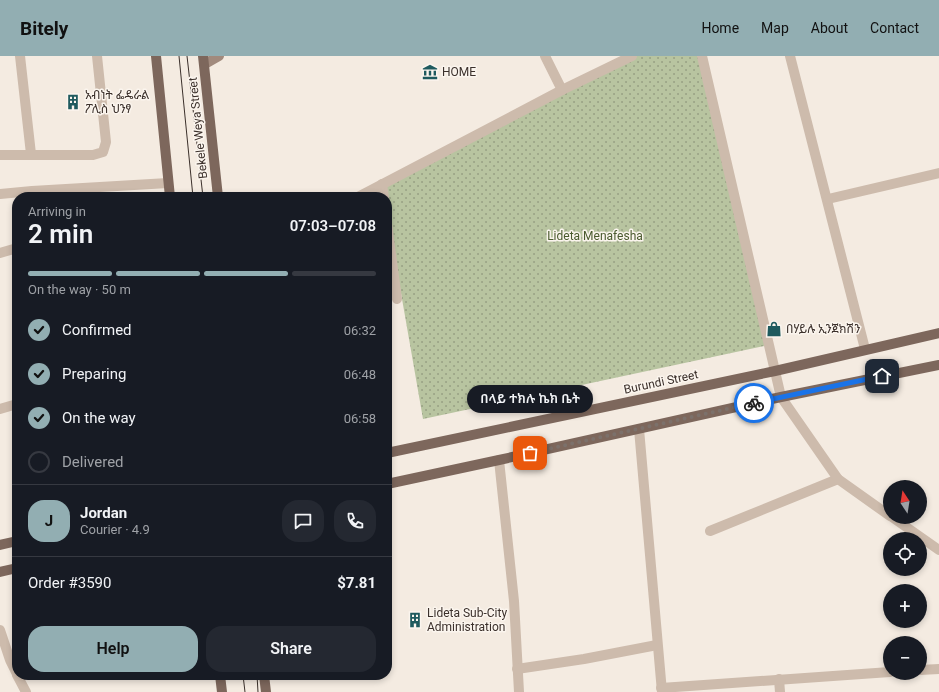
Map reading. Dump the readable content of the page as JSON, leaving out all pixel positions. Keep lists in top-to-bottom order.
{
  "streets": {
    "main road": ["Bekele Weya Street", "Burundi Street"]
  },
  "parks": ["Lideta Menafesha"],
  "places": {
    "museum": ["HOME"],
    "building": ["አብነት ፌዴራል ፖሊስ ህንፃ", "Lideta Sub-City Administration"],
    "shop": ["በሃይሉ ኢንጀክሽን"],
    "other": ["በላይ ተክሉ ኬክ ቤት"]
  },
  "north": "top",
  "page": {
    "header": "Bitely",
    "nav": [
      "Home",
      "Map",
      "About",
      "Contact"
    ],
    "heading": ["2 min", "Arriving in", "07:03–07:08"],
    "panel": [
      "Jordan",
      "Courier · 4.9",
      "Order #3590",
      "$7.81"
    ],
    "bar": "On the way · 50 m",
    "list": [
      ["Confirmed", "06:32"],
      ["Preparing", "06:48"],
      ["On the way", "06:58"],
      "Delivered"
    ],
    "bubble": "በላይ ተክሉ ኬክ ቤት",
    "map_buttons": ["+", "−"],
    "round": "J",
    "buttons": ["Help", "Share"]
  }
}
